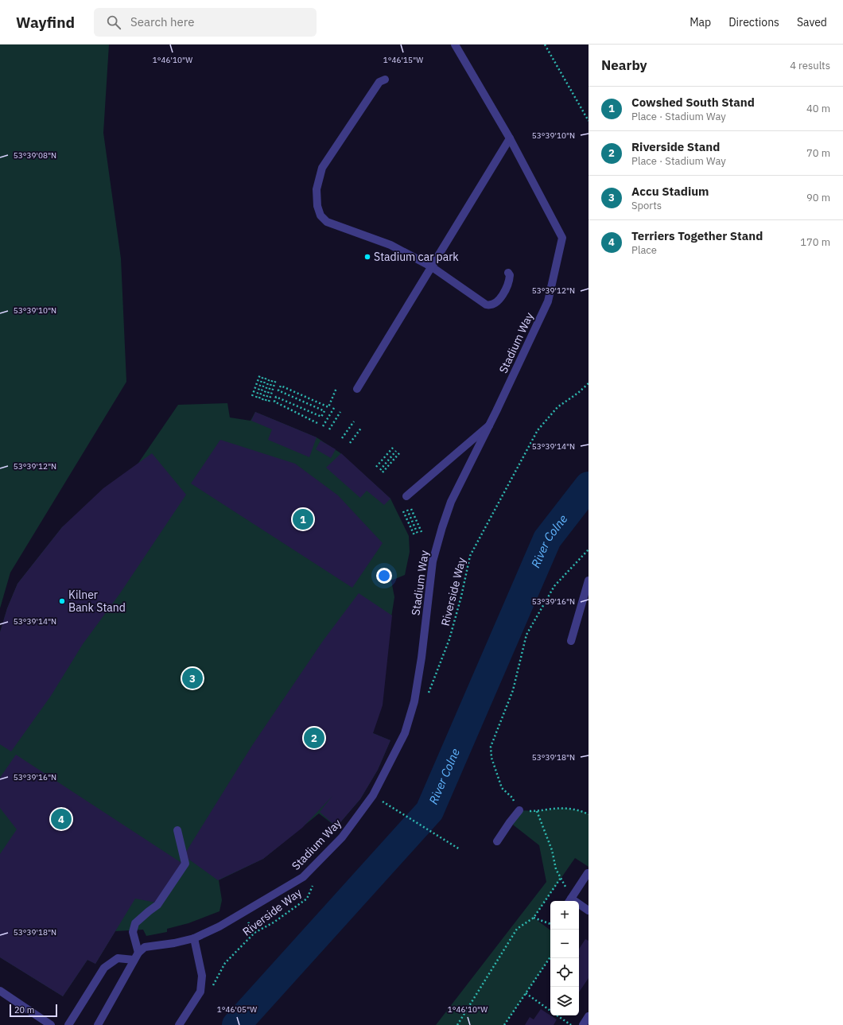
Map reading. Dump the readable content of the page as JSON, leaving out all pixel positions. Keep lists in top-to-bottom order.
{
  "streets": {
    "street": ["Stadium Way"],
    "path": ["Riverside Way"]
  },
  "water": ["River Colne"],
  "places": ["Stadium car park", "Kilner Bank Stand"],
  "scale_bar": "20 m",
  "page": {
    "header": "Wayfind",
    "search": "Search here",
    "nav": ["Map", "Directions", "Saved"],
    "heading": ["Nearby", "4 results"],
    "list": [
      {
        "mark": "1",
        "name": "Cowshed South Stand",
        "note": "Place · Stadium Way",
        "value": "40 m"
      },
      {
        "mark": "2",
        "name": "Riverside Stand",
        "note": "Place · Stadium Way",
        "value": "70 m"
      },
      {
        "mark": "3",
        "name": "Accu Stadium",
        "note": "Sports",
        "value": "90 m"
      },
      {
        "mark": "4",
        "name": "Terriers Together Stand",
        "note": "Place",
        "value": "170 m"
      }
    ],
    "pins": [
      "1",
      "3",
      "2",
      "4"
    ],
    "map_buttons": ["+", "−"],
    "scale": "20 m"
  },
  "coordinates": [
    "1°46'10\"W",
    "1°46'15\"W",
    "53°39'10\"N",
    "53°39'08\"N",
    "53°39'12\"N",
    "53°39'14\"N",
    "53°39'16\"N",
    "53°39'18\"N",
    "1°46'05\"W"
  ]
}
